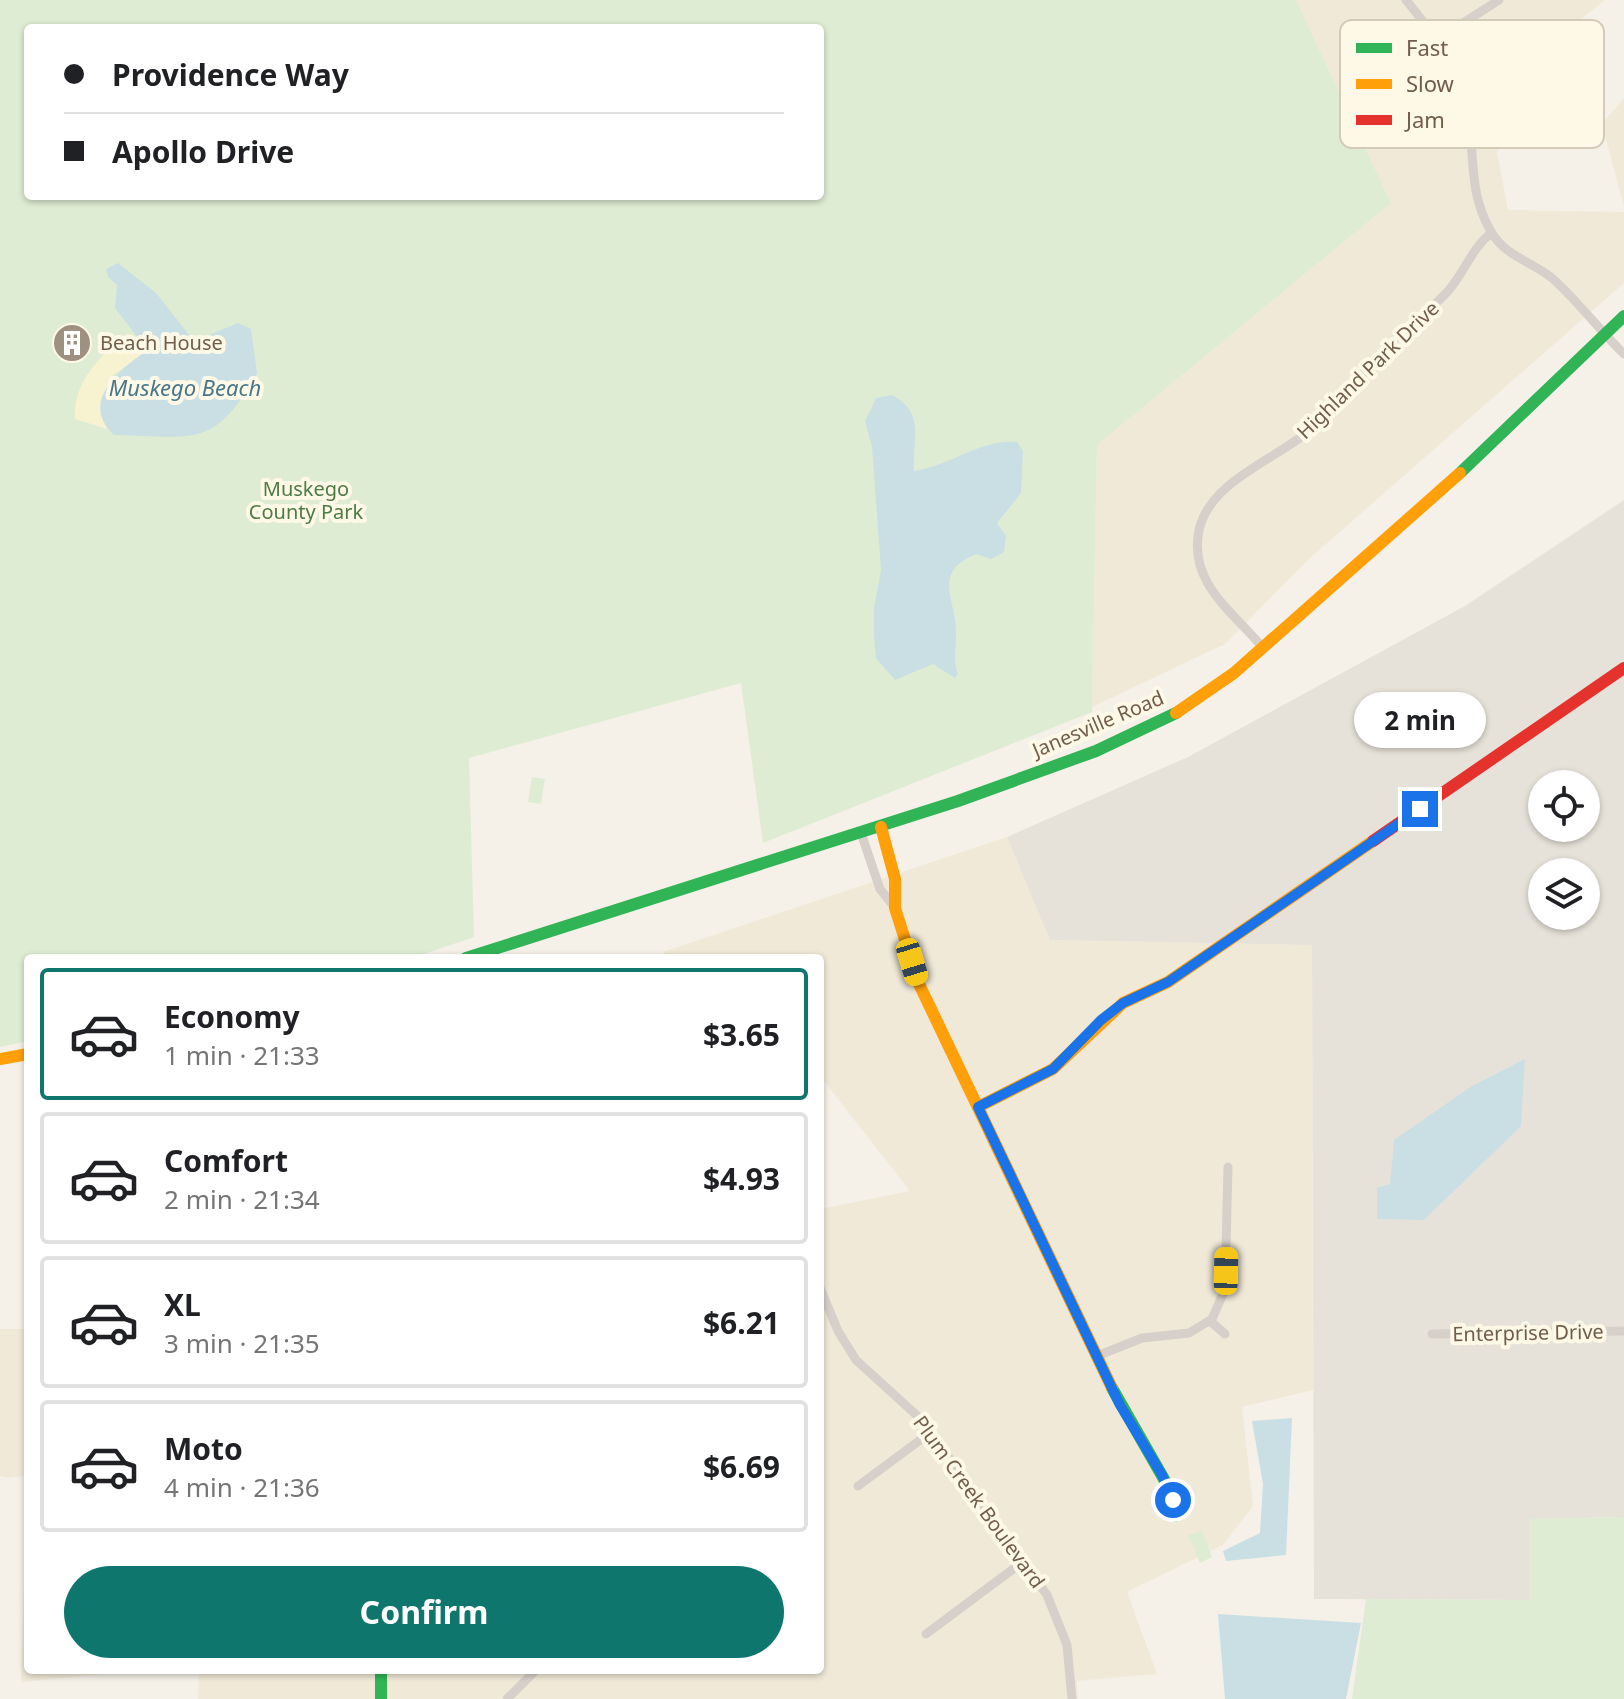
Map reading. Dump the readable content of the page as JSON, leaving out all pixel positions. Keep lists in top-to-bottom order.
{
  "streets": {
    "street": [
      "Highland Park Drive",
      "Janesville Road",
      "Enterprise Drive",
      "Plum Creek Boulevard"
    ]
  },
  "crossings": [
    ["Highland Park Drive", "Janesville Road"]
  ],
  "water": ["Muskego Beach"],
  "parks": ["Muskego County Park"],
  "places": {
    "building": ["Beach House"]
  },
  "legend": ["Fast", "Slow", "Jam"],
  "page": {
    "banner": ["Providence Way", "Apollo Drive"],
    "bubble": "2 min",
    "list": [
      {
        "name": "Economy",
        "note": "1 min · 21:33",
        "value": "$3.65"
      },
      {
        "name": "Comfort",
        "note": "2 min · 21:34",
        "value": "$4.93"
      },
      {
        "name": "XL",
        "note": "3 min · 21:35",
        "value": "$6.21"
      },
      {
        "name": "Moto",
        "note": "4 min · 21:36",
        "value": "$6.69"
      }
    ],
    "buttons": "Confirm"
  }
}
